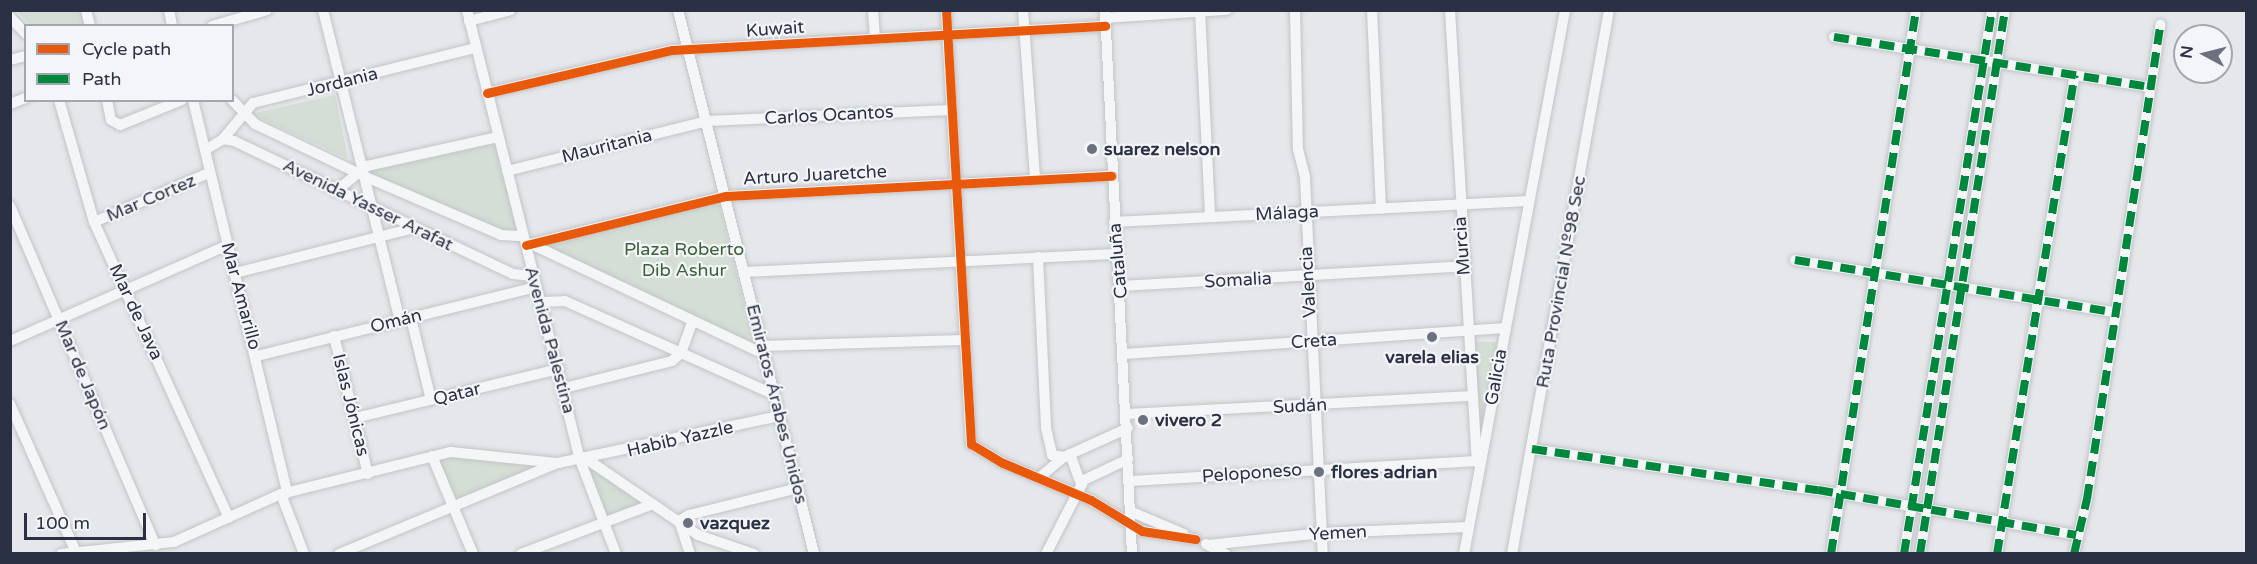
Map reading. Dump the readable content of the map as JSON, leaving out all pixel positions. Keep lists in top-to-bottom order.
{
  "streets": {
    "street": [
      "Kuwait",
      "Jordania",
      "Carlos Ocantos",
      "Mauritania",
      "Arturo Juaretche",
      "Mar Cortez",
      "Avenida Yasser Arafat",
      "Málaga",
      "Murcia",
      "Cataluña",
      "Somalia",
      "Valencia",
      "Ruta Provincial Nº98 Sec",
      "Mar Amarillo",
      "Mar de Java",
      "Omán",
      "Avenida Palestina",
      "Creta",
      "Mar de Japón",
      "Galicia",
      "Qatar",
      "Emiratos Árabes Unidos",
      "Islas Jónicas",
      "Sudán",
      "Habib Yazzle",
      "Peloponeso",
      "Yemen"
    ]
  },
  "crossings": [
    ["Kuwait", "Cataluña"],
    ["Kuwait", "Avenida Palestina"],
    ["Kuwait", "Emiratos Árabes Unidos"],
    ["Jordania", "Avenida Yasser Arafat"],
    ["Jordania", "Avenida Palestina"],
    ["Carlos Ocantos", "Mauritania"],
    ["Carlos Ocantos", "Emiratos Árabes Unidos"],
    ["Mauritania", "Avenida Palestina"],
    ["Mauritania", "Emiratos Árabes Unidos"],
    ["Arturo Juaretche", "Avenida Yasser Arafat"],
    ["Arturo Juaretche", "Cataluña"],
    ["Arturo Juaretche", "Avenida Palestina"],
    ["Arturo Juaretche", "Emiratos Árabes Unidos"],
    ["Mar Cortez", "Mar Amarillo"],
    ["Mar Cortez", "Mar de Java"],
    ["Avenida Yasser Arafat", "Omán"],
    ["Avenida Yasser Arafat", "Avenida Palestina"],
    ["Avenida Yasser Arafat", "Emiratos Árabes Unidos"],
    ["Málaga", "Murcia"],
    ["Málaga", "Cataluña"],
    ["Málaga", "Valencia"],
    ["Málaga", "Galicia"],
    ["Murcia", "Somalia"],
    ["Murcia", "Creta"],
    ["Murcia", "Galicia"],
    ["Murcia", "Sudán"],
    ["Murcia", "Peloponeso"],
    ["Cataluña", "Somalia"],
    ["Cataluña", "Creta"],
    ["Cataluña", "Sudán"],
    ["Cataluña", "Peloponeso"],
    ["Somalia", "Valencia"],
    ["Valencia", "Creta"],
    ["Valencia", "Sudán"],
    ["Valencia", "Peloponeso"],
    ["Valencia", "Yemen"],
    ["Mar Amarillo", "Omán"],
    ["Omán", "Avenida Palestina"],
    ["Omán", "Islas Jónicas"],
    ["Avenida Palestina", "Qatar"],
    ["Avenida Palestina", "Habib Yazzle"],
    ["Creta", "Galicia"],
    ["Galicia", "Peloponeso"],
    ["Galicia", "Yemen"],
    ["Qatar", "Islas Jónicas"],
    ["Emiratos Árabes Unidos", "Habib Yazzle"]
  ],
  "parks": ["Plaza Roberto Dib Ashur"],
  "places": [
    "suarez nelson",
    "varela elias",
    "vivero 2",
    "flores adrian",
    "vazquez"
  ],
  "legend": ["Cycle path", "Path"],
  "scale_bar": "100 m",
  "north": "left"
}
